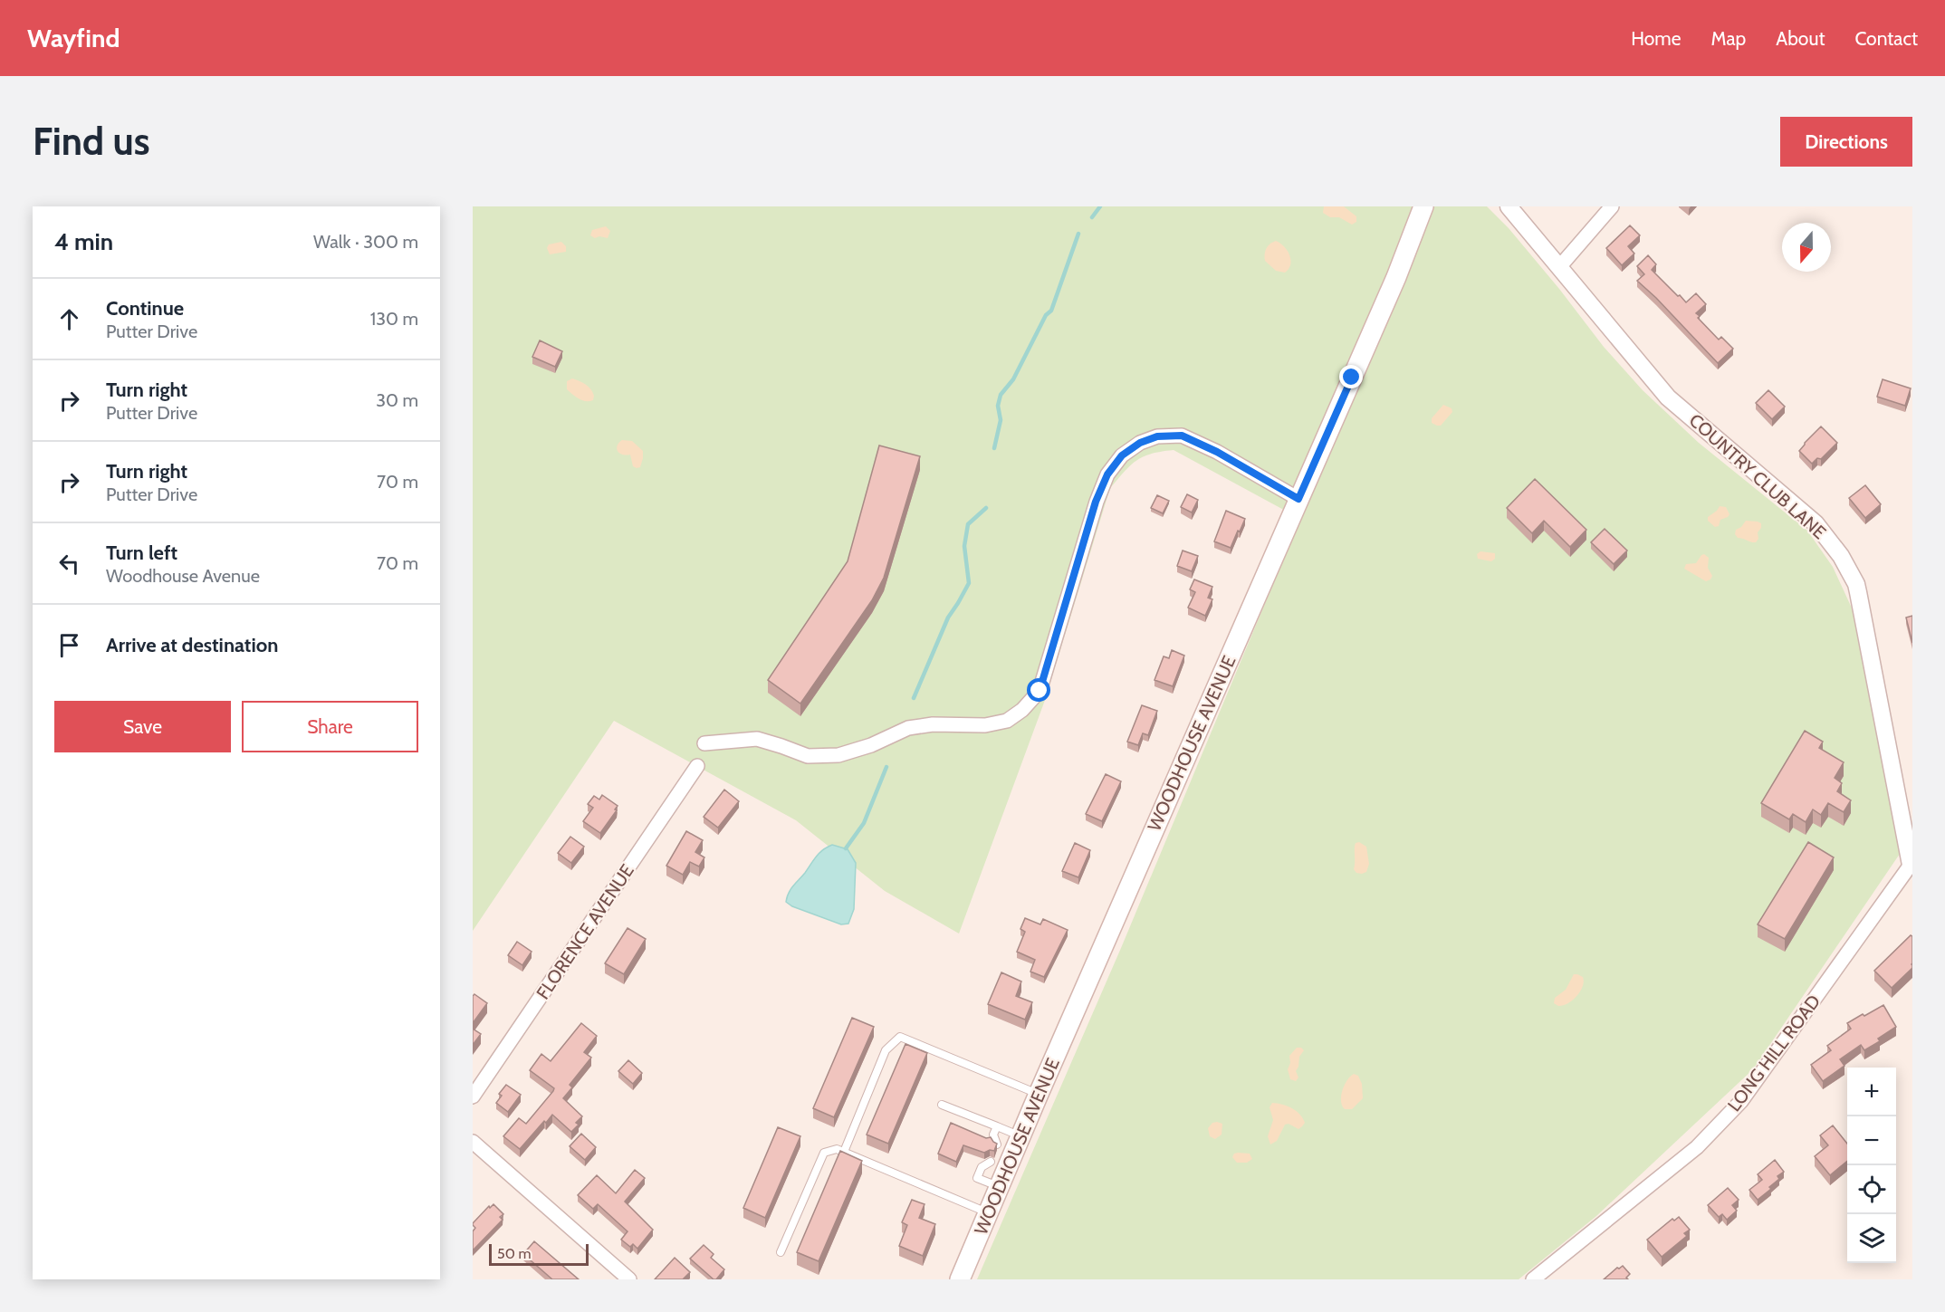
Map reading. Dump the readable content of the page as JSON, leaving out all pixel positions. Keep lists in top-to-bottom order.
{
  "streets": {
    "main road": ["WOODHOUSE AVENUE"],
    "street": ["COUNTRY CLUB LANE", "FLORENCE AVENUE", "LONG HILL ROAD"]
  },
  "crossings": [
    ["COUNTRY CLUB LANE", "LONG HILL ROAD"]
  ],
  "scale_bar": "50 m",
  "north": "bottom",
  "page": {
    "header": "Wayfind",
    "nav": [
      "Home",
      "Map",
      "About",
      "Contact"
    ],
    "buttons": [
      "Directions",
      ["Save", "Share"]
    ],
    "title": "Find us",
    "heading": ["4 min", "Walk · 300 m"],
    "list": [
      ["Continue", "Putter Drive", "130 m"],
      ["Turn right", "Putter Drive", "30 m"],
      ["Turn right", "Putter Drive", "70 m"],
      ["Turn left", "Woodhouse Avenue", "70 m"],
      "Arrive at destination"
    ],
    "map_buttons": ["+", "−"],
    "scale": "50 m"
  }
}
